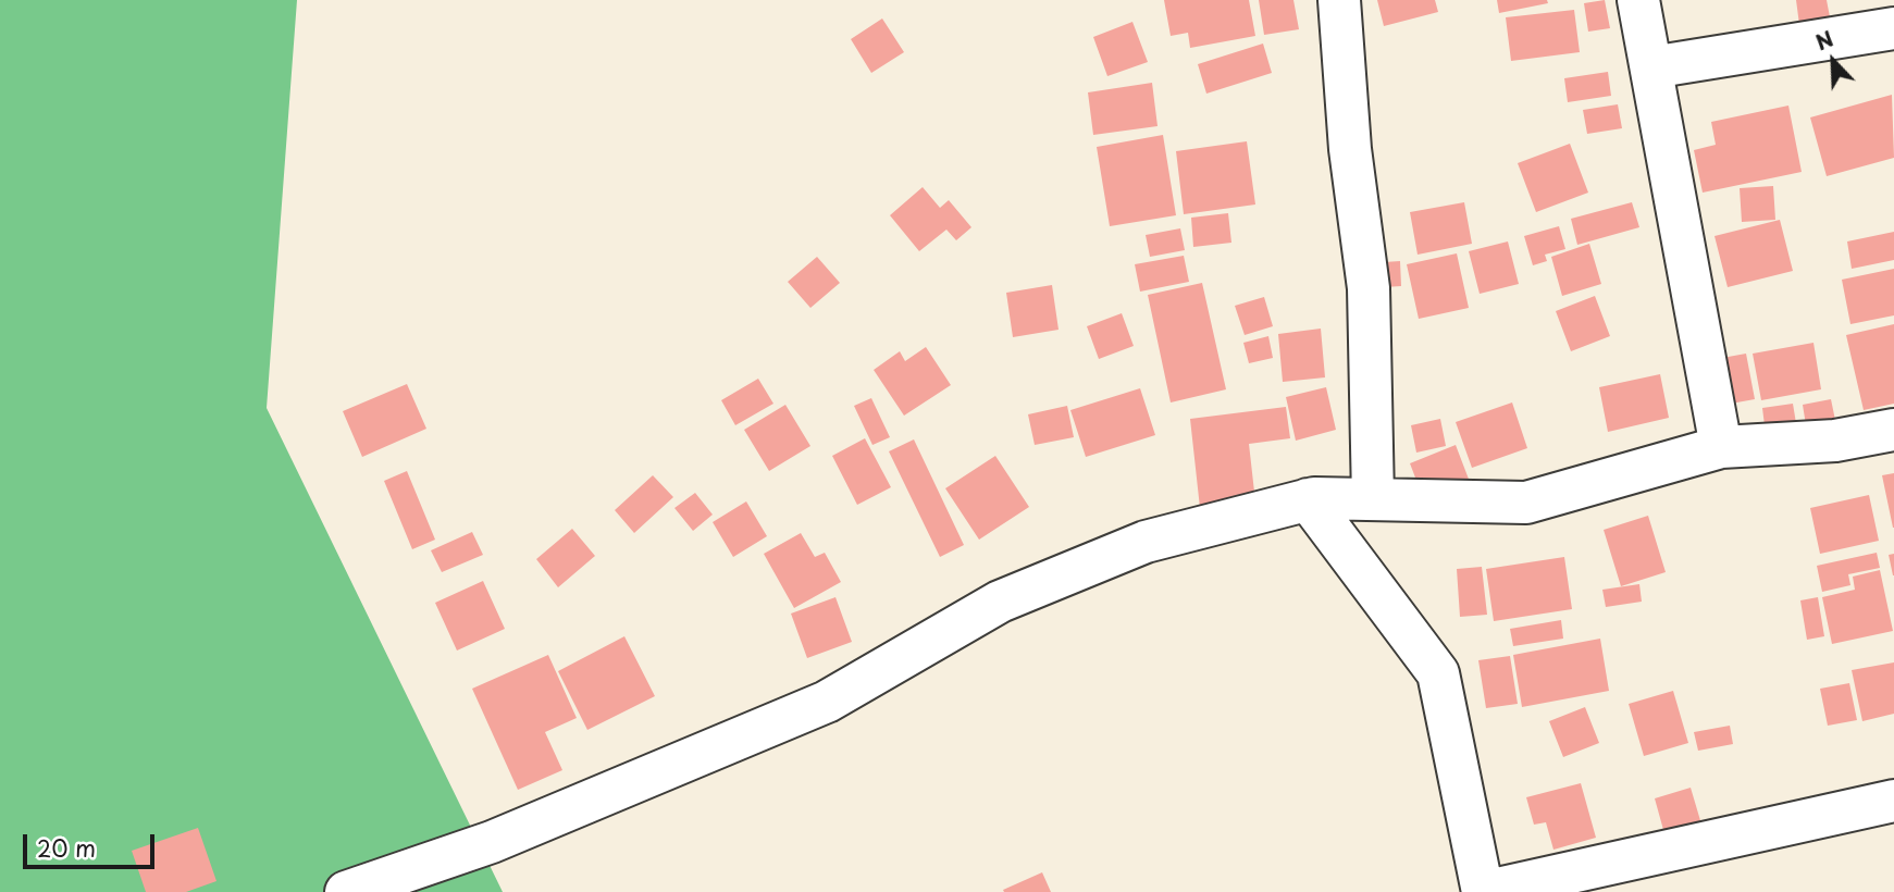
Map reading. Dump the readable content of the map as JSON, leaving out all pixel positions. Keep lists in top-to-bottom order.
{
  "scale_bar": "20 m",
  "north": "top left"
}
